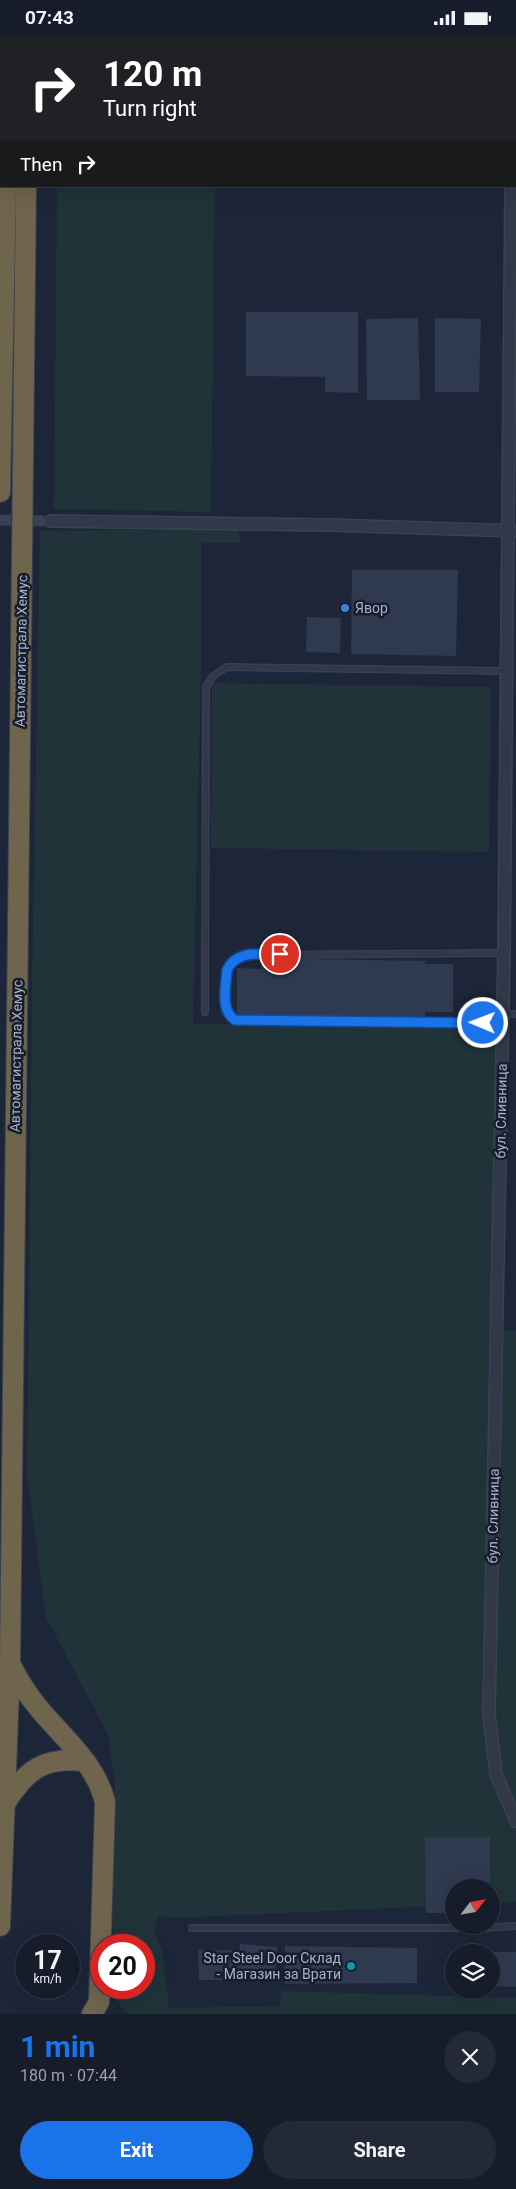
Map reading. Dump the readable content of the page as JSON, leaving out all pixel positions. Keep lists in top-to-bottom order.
{
  "streets": {
    "highway": ["Автомагистрала Хемус"],
    "street": ["бул. Сливница"]
  },
  "places": ["Явор", "Star Steel Door Склад - Магазин за Врати"],
  "north": "top right",
  "page": {
    "status": "07:43",
    "turn": ["120 m", "Turn right"],
    "then": "Then",
    "speed": "17 km/h",
    "limit": "20",
    "heading": ["1 min", "180 m · 07:44"],
    "buttons": ["Exit", "Share"]
  }
}
